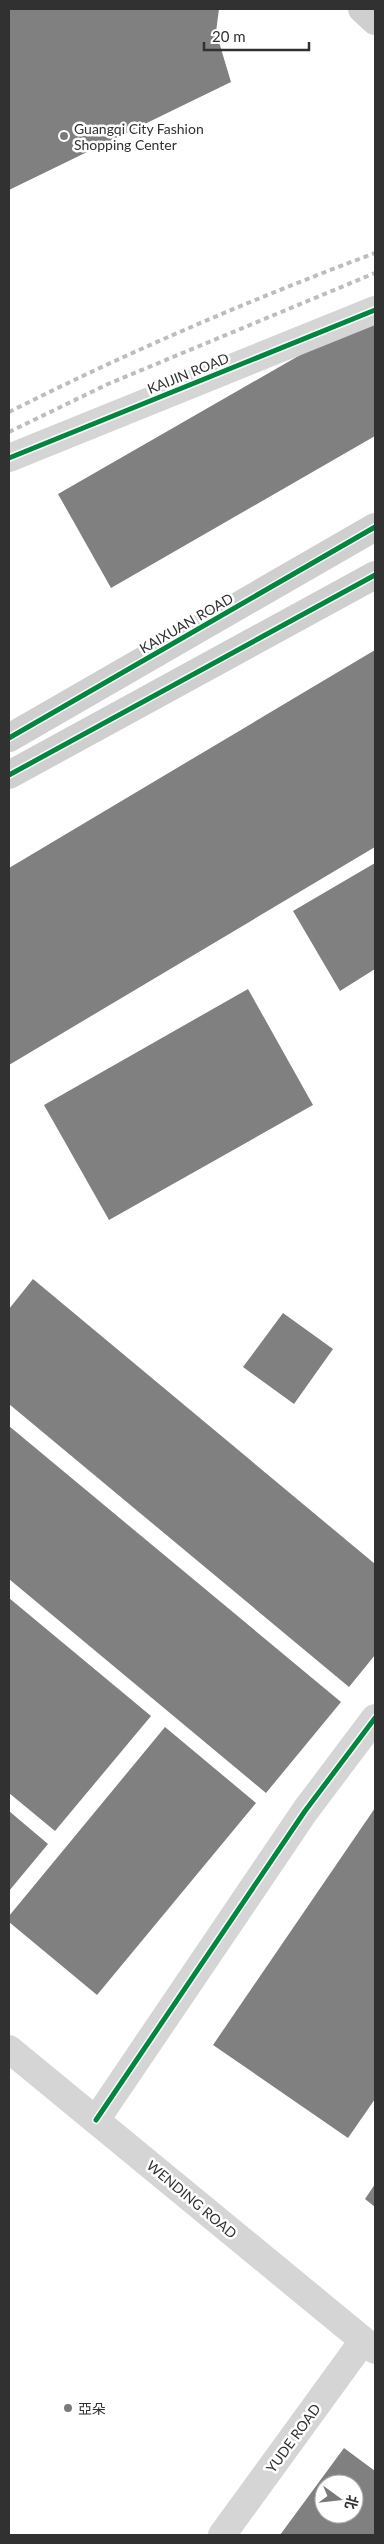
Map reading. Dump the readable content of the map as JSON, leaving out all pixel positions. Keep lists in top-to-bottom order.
{
  "streets": {
    "street": [
      "KAIJIN ROAD",
      "KAIXUAN ROAD",
      "WENDING ROAD",
      "YUDE ROAD"
    ]
  },
  "crossings": [
    ["WENDING ROAD", "YUDE ROAD"]
  ],
  "places": ["Guangqi City Fashion Shopping Center", "亞朵"],
  "scale_bar": "20 m",
  "north": "right"
}
